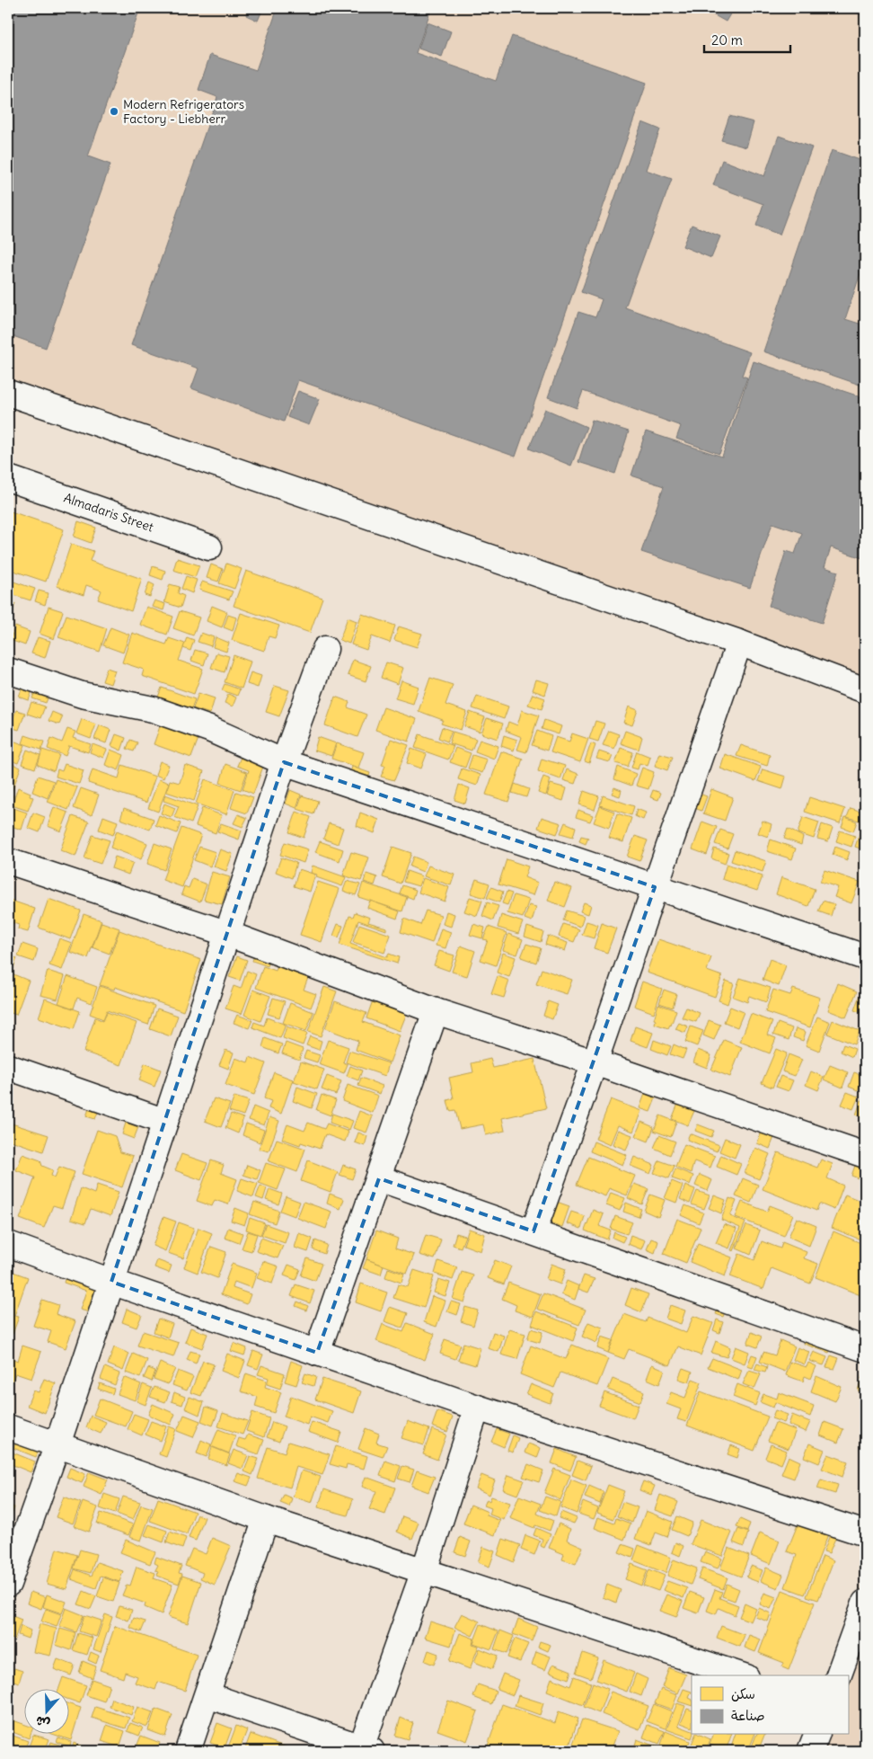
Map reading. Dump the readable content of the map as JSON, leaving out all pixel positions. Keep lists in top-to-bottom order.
{
  "streets": {
    "street": ["Almadaris Street"]
  },
  "places": ["Modern Refrigerators Factory - Liebherr"],
  "legend": ["سكن", "صناعة"],
  "scale_bar": "20 m",
  "north": "bottom"
}
